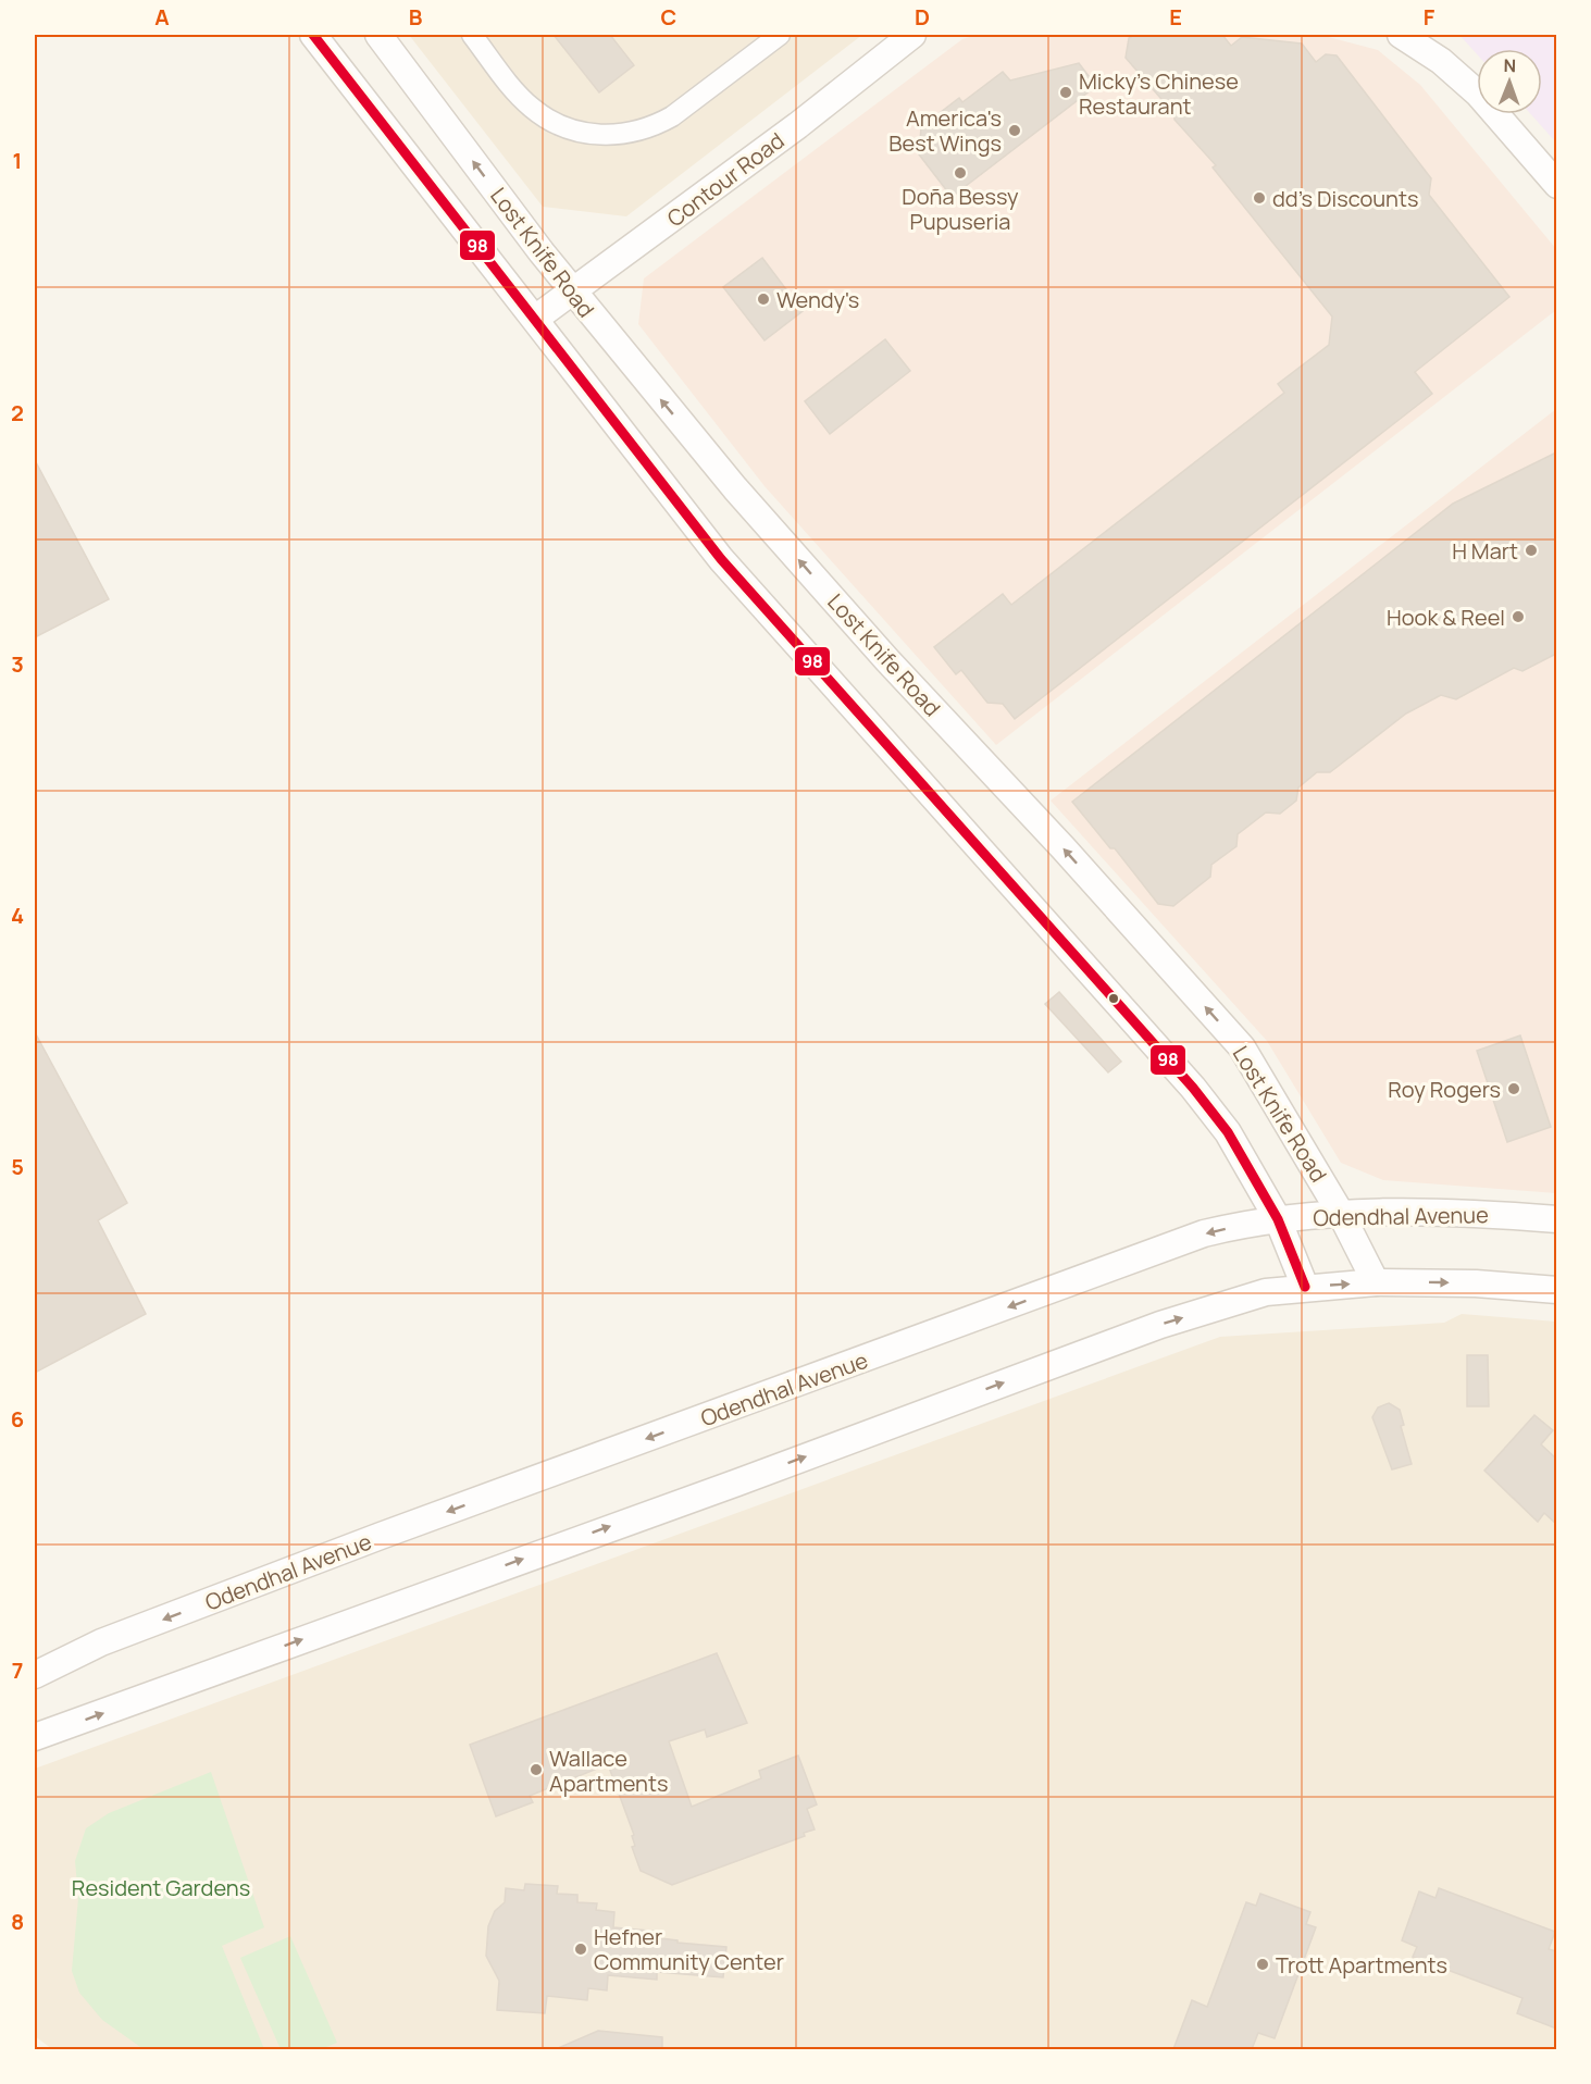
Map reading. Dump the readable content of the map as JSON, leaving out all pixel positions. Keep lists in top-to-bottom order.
{
  "streets": {
    "street": ["Contour Road", "Lost Knife Road", "Odendhal Avenue"]
  },
  "crossings": [
    ["Contour Road", "Lost Knife Road"],
    ["Lost Knife Road", "Odendhal Avenue"]
  ],
  "parks": ["Resident Gardens"],
  "places": [
    "Micky's Chinese Restaurant",
    "America's Best Wings",
    "Doña Bessy Pupuseria",
    "dd's Discounts",
    "Wendy's",
    "H Mart",
    "Hook & Reel",
    "Roy Rogers",
    "Wallace Apartments",
    "Hefner Community Center",
    "Trott Apartments"
  ],
  "lines": ["transit line 98"],
  "north": "top",
  "grid": {
    "columns": [
      "A",
      "B",
      "C",
      "D",
      "E",
      "F"
    ],
    "rows": [
      "1",
      "2",
      "3",
      "4",
      "5",
      "6",
      "7",
      "8"
    ]
  }
}
